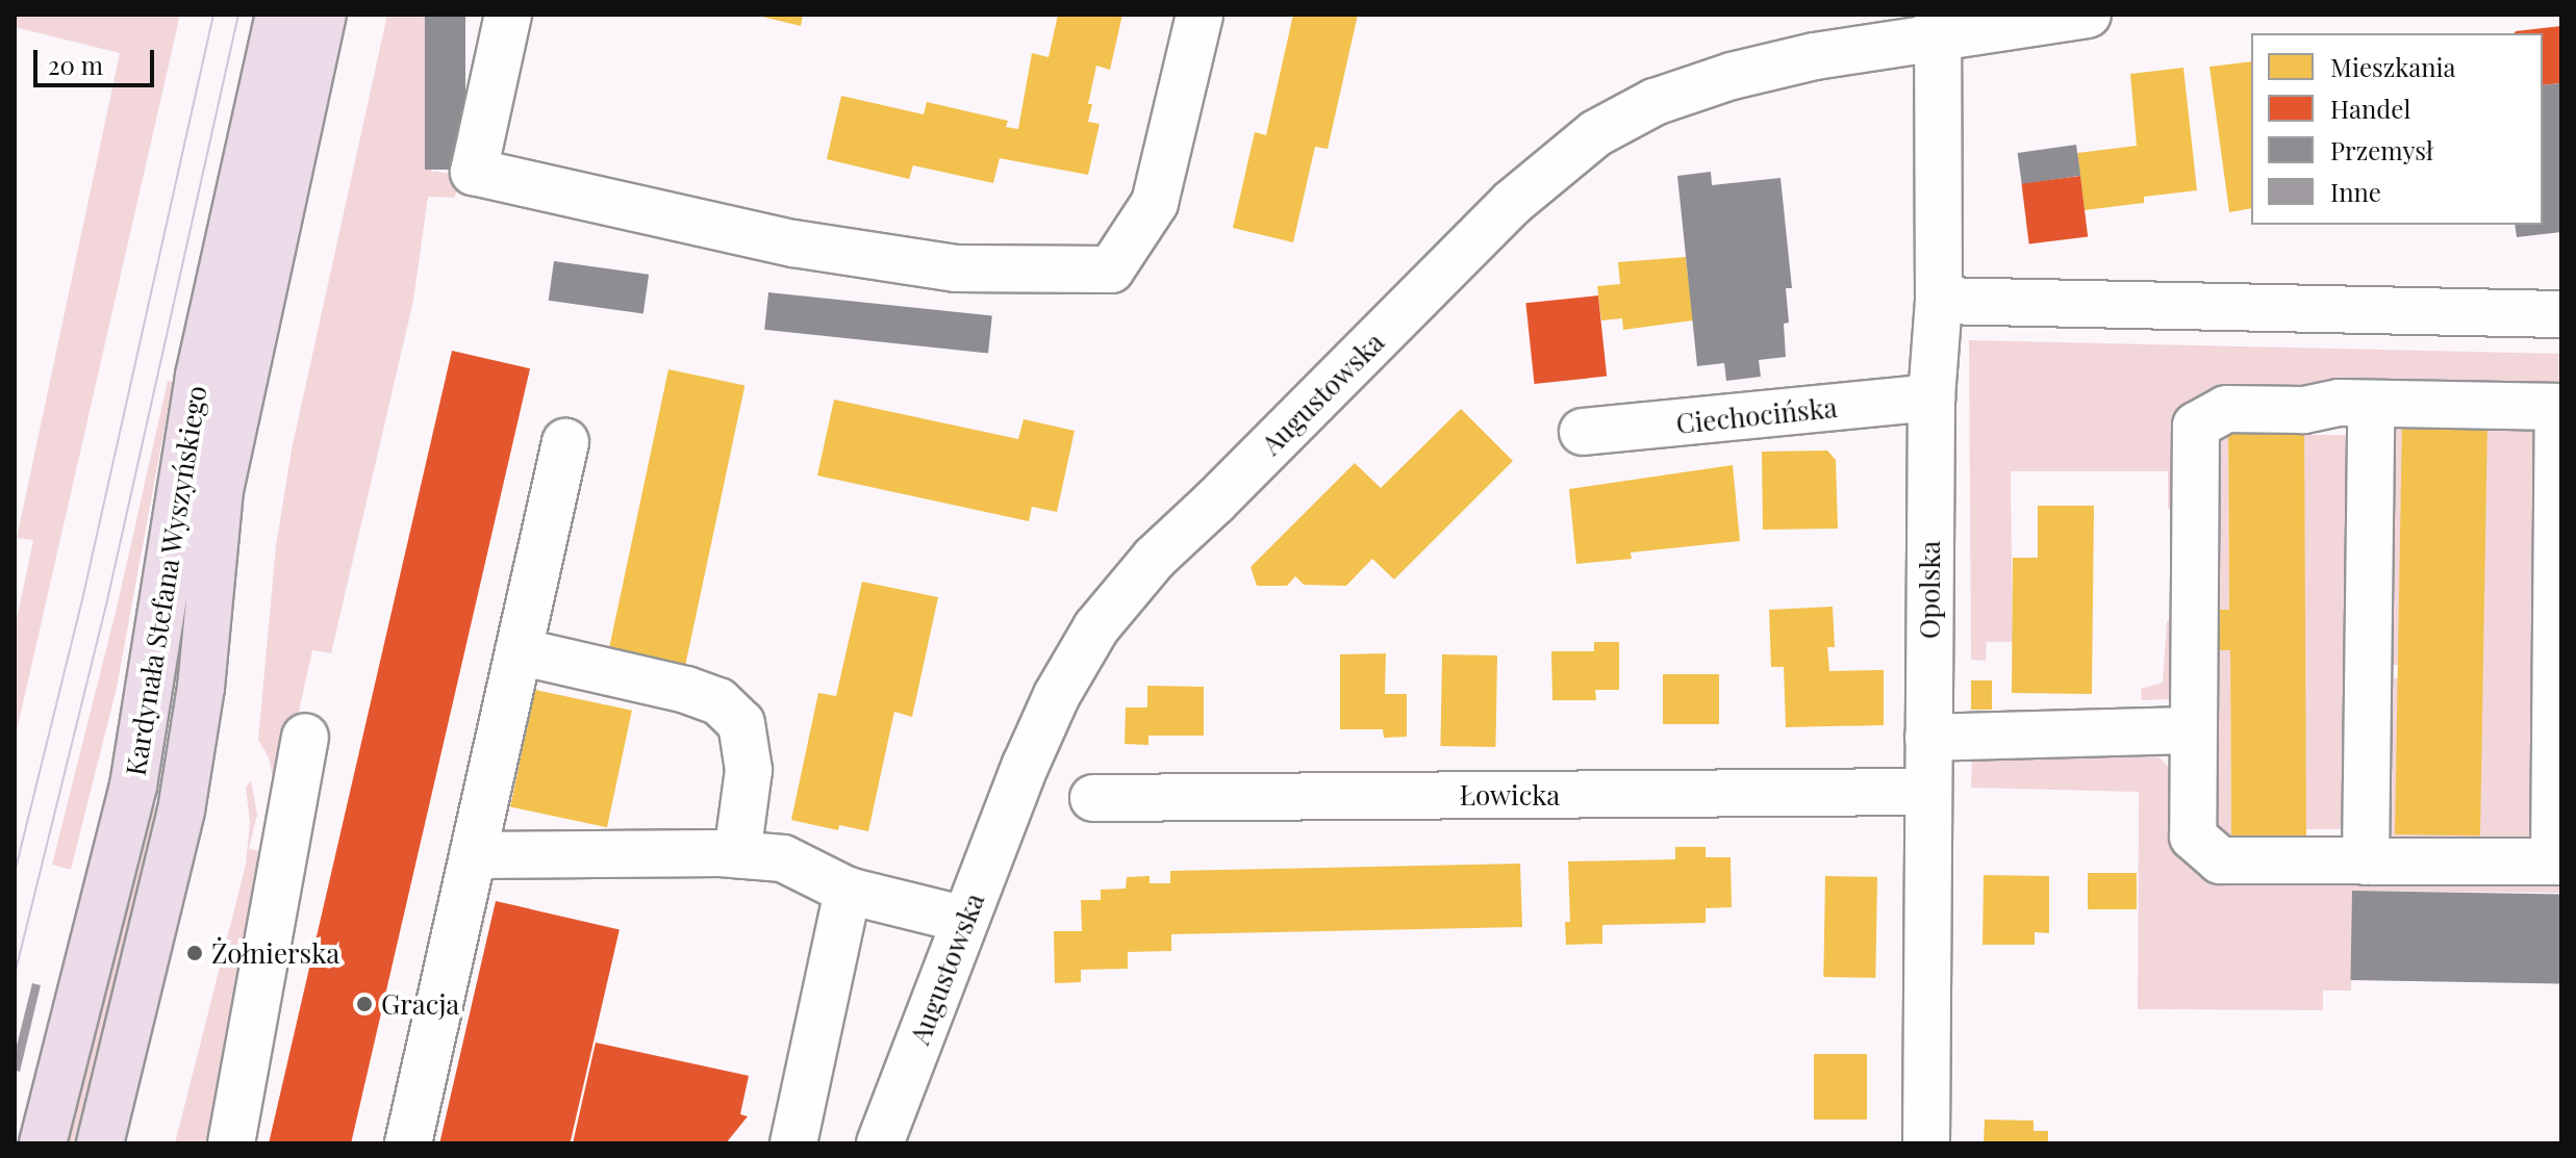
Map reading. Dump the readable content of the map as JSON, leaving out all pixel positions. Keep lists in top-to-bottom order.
{
  "streets": {
    "main road": ["Kardynała Stefana Wyszyńskiego"],
    "street": [
      "Augustowska",
      "Ciechocińska",
      "Opolska",
      "Łowicka"
    ]
  },
  "crossings": [
    ["Augustowska", "Opolska"],
    ["Ciechocińska", "Opolska"],
    ["Opolska", "Łowicka"]
  ],
  "places": ["Żołnierska", "Gracja"],
  "legend": [
    "Mieszkania",
    "Handel",
    "Przemysł",
    "Inne"
  ],
  "scale_bar": "20 m"
}
